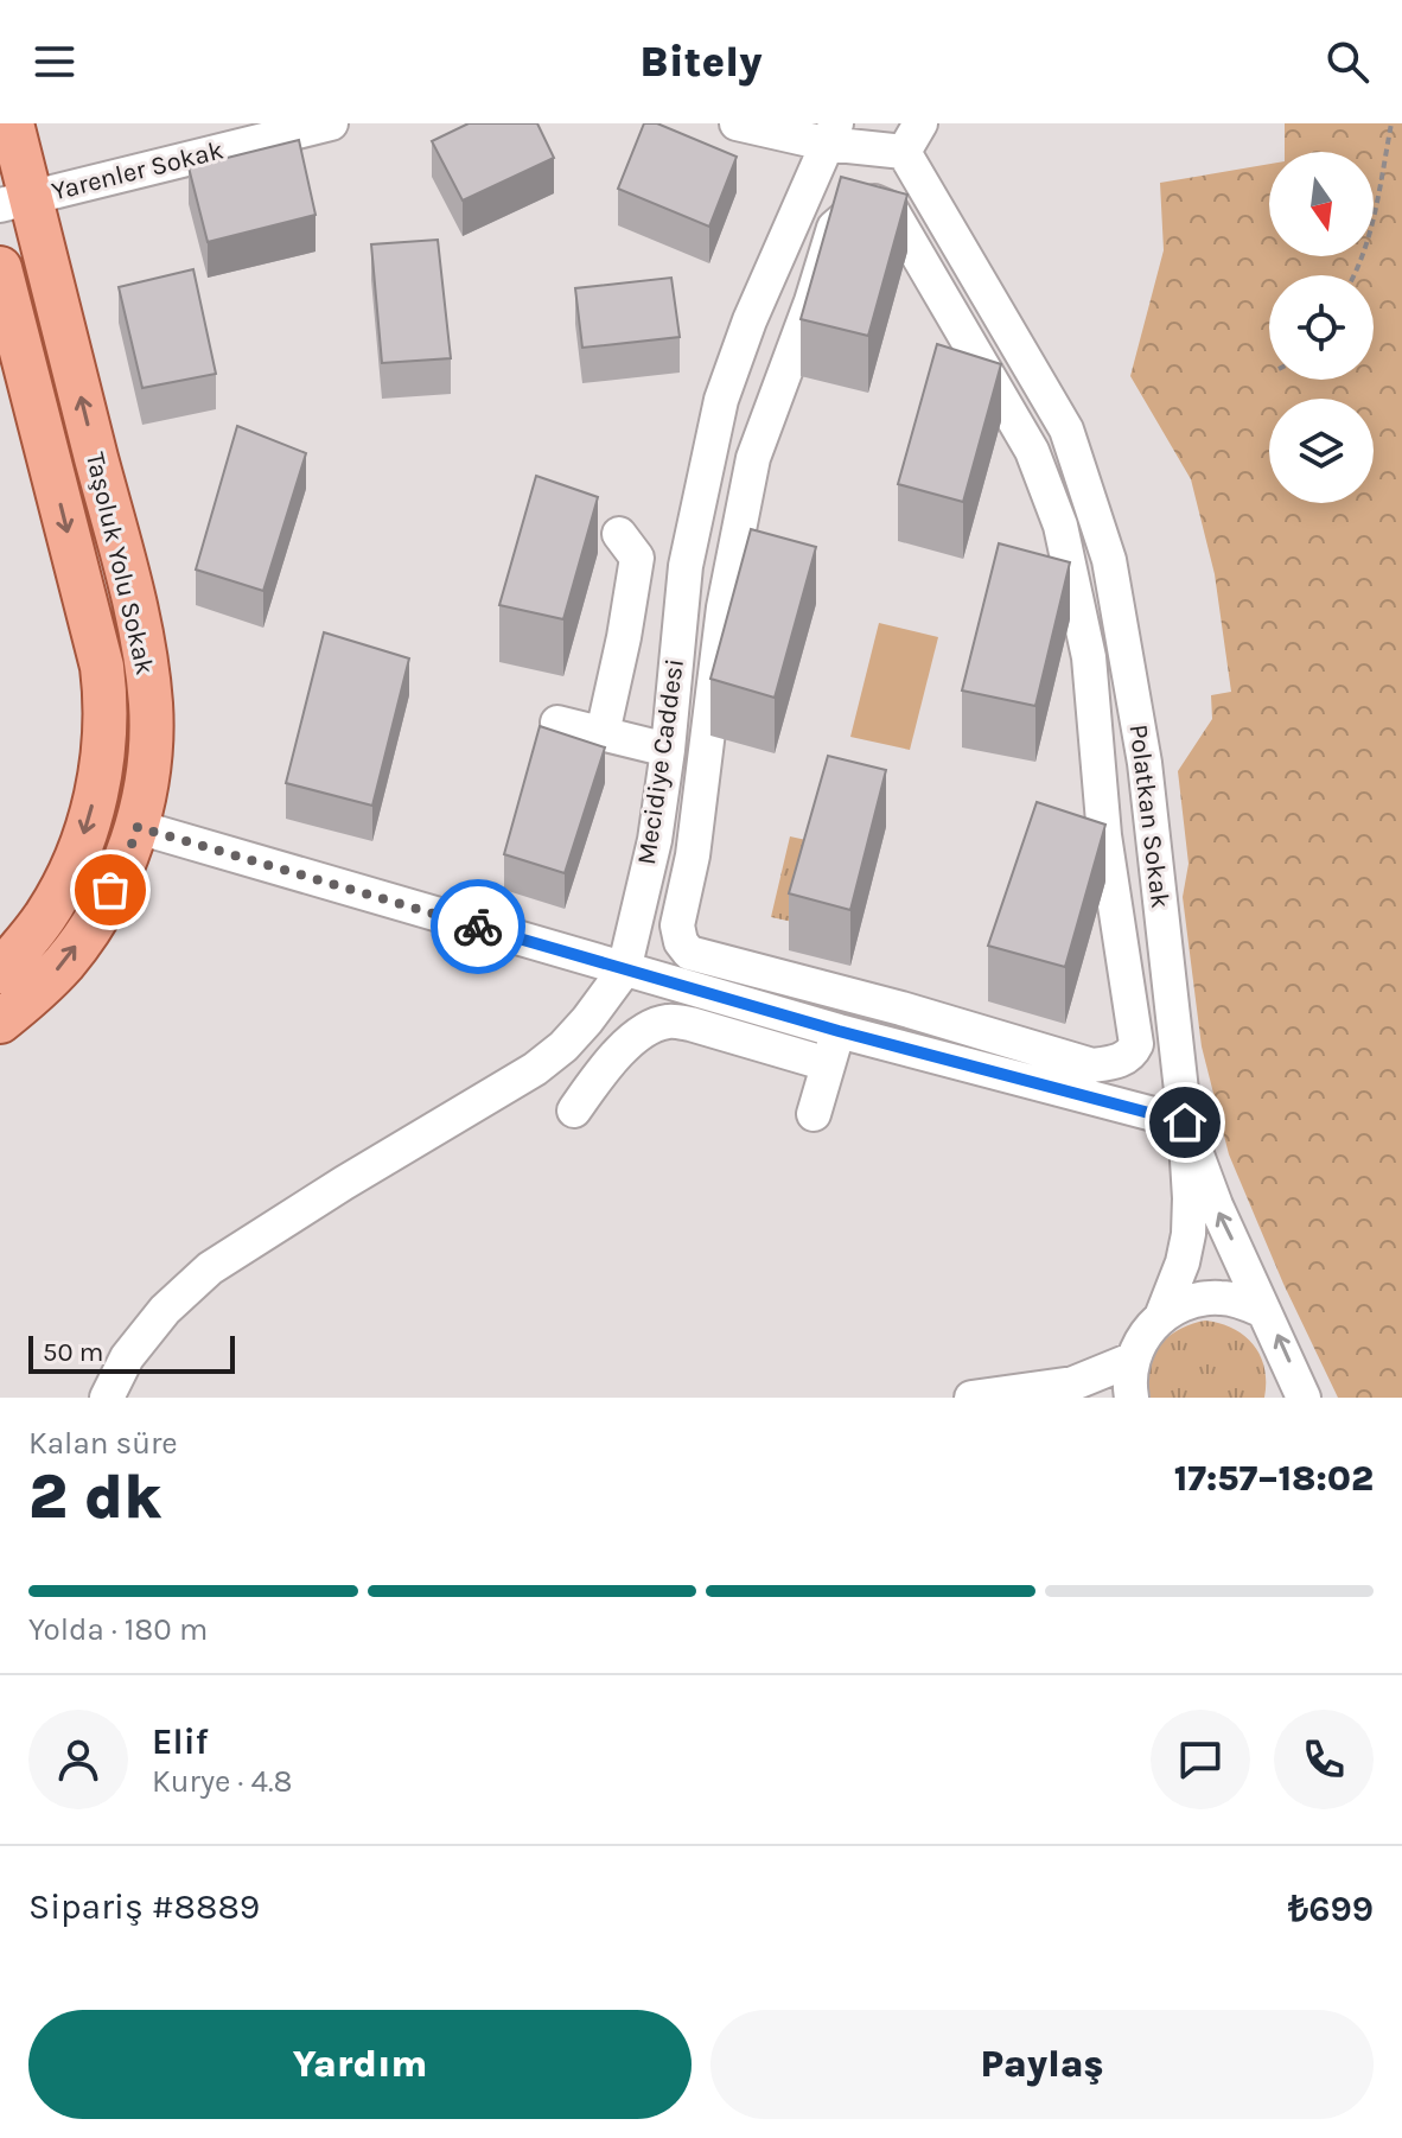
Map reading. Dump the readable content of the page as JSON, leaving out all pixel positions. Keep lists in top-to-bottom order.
{
  "streets": {
    "main road": ["Taşoluk Yolu Sokak"],
    "street": ["Yarenler Sokak", "Mecidiye Caddesi", "Polatkan Sokak"]
  },
  "crossings": [
    ["Yarenler Sokak", "Taşoluk Yolu Sokak"],
    ["Mecidiye Caddesi", "Polatkan Sokak"]
  ],
  "scale_bar": "50 m",
  "north": "bottom",
  "page": {
    "header": "Bitely",
    "scale": "50 m",
    "heading": ["2 dk", "Kalan süre", "17:57–18:02"],
    "panel": [
      "Elif",
      "Kurye · 4.8",
      "Sipariş #8889",
      "₺699"
    ],
    "bar": "Yolda · 180 m",
    "buttons": ["Yardım", "Paylaş"]
  }
}
